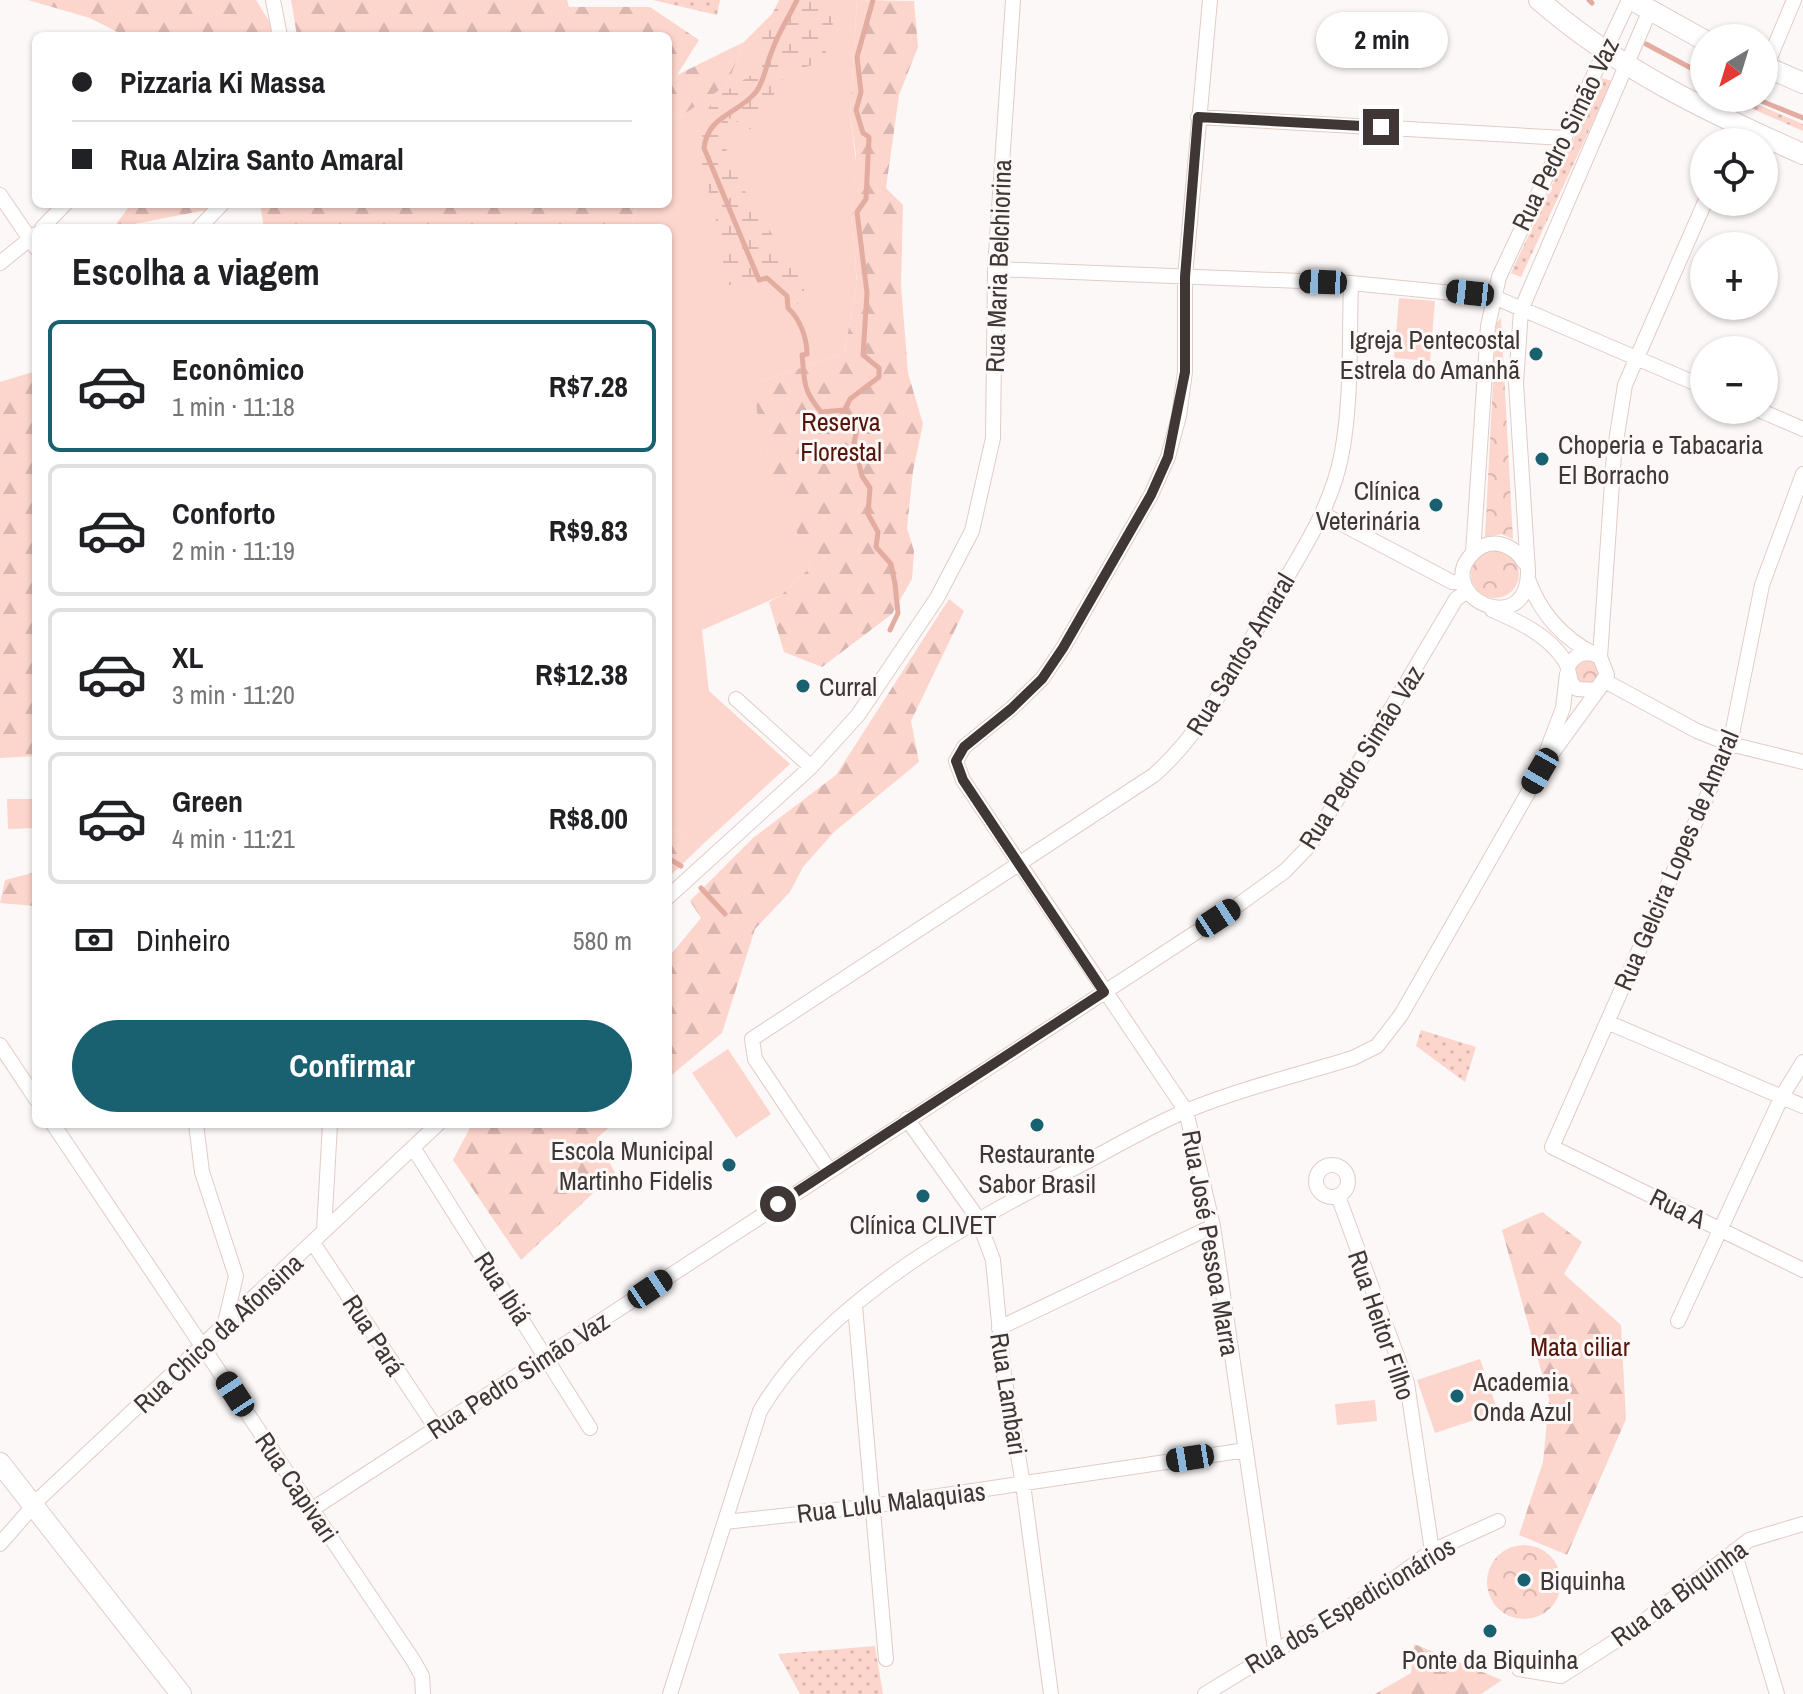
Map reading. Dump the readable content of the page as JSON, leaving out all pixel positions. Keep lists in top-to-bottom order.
{
  "streets": {
    "street": [
      "Rua Pedro Simão Vaz",
      "Rua Maria Belchiorina",
      "Rua Santos Amaral",
      "Rua Gelcira Lopes de Amaral",
      "Rua A",
      "Rua José Pessoa Marra",
      "Rua Ibiá",
      "Rua Heitor Filho",
      "Rua Chico da Afonsina",
      "Rua Pará",
      "Rua Lambari",
      "Rua Capivari",
      "Rua Lulu Malaquias",
      "Rua da Biquinha",
      "Rua dos Espedicionários"
    ]
  },
  "crossings": [
    ["Rua Pedro Simão Vaz", "Rua Santos Amaral"],
    ["Rua Pedro Simão Vaz", "Rua José Pessoa Marra"],
    ["Rua Pedro Simão Vaz", "Rua Ibiá"],
    ["Rua Pedro Simão Vaz", "Rua Pará"],
    ["Rua Pedro Simão Vaz", "Rua Lambari"],
    ["Rua Pedro Simão Vaz", "Rua Capivari"],
    ["Rua Santos Amaral", "Rua José Pessoa Marra"],
    ["Rua Gelcira Lopes de Amaral", "Rua A"],
    ["Rua José Pessoa Marra", "Rua Lulu Malaquias"],
    ["Rua José Pessoa Marra", "Rua dos Espedicionários"],
    ["Rua Ibiá", "Rua Chico da Afonsina"],
    ["Rua Heitor Filho", "Rua dos Espedicionários"],
    ["Rua Chico da Afonsina", "Rua Pará"],
    ["Rua Chico da Afonsina", "Rua Capivari"],
    ["Rua Lambari", "Rua Lulu Malaquias"]
  ],
  "parks": ["Reserva Florestal", "Mata ciliar"],
  "places": [
    "Igreja Pentecostal Estrela do Amanhã",
    "Choperia e Tabacaria El Borracho",
    "Clínica Veterinária",
    "Curral",
    "Restaurante Sabor Brasil",
    "Escola Municipal Martinho Fidelis",
    "Clínica CLIVET",
    "Academia Onda Azul",
    "Biquinha",
    "Ponte da Biquinha"
  ],
  "north": "bottom left",
  "page": {
    "bubble": "2 min",
    "map_buttons": ["+", "−"],
    "banner": ["Pizzaria Ki Massa", "Rua Alzira Santo Amaral"],
    "heading": "Escolha a viagem",
    "list": [
      {
        "name": "Econômico",
        "note": "1 min · 11:18",
        "value": "R$7.28"
      },
      {
        "name": "Conforto",
        "note": "2 min · 11:19",
        "value": "R$9.83"
      },
      {
        "name": "XL",
        "note": "3 min · 11:20",
        "value": "R$12.38"
      },
      {
        "name": "Green",
        "note": "4 min · 11:21",
        "value": "R$8.00"
      }
    ],
    "pay": ["Dinheiro", "580 m"],
    "buttons": "Confirmar"
  }
}
